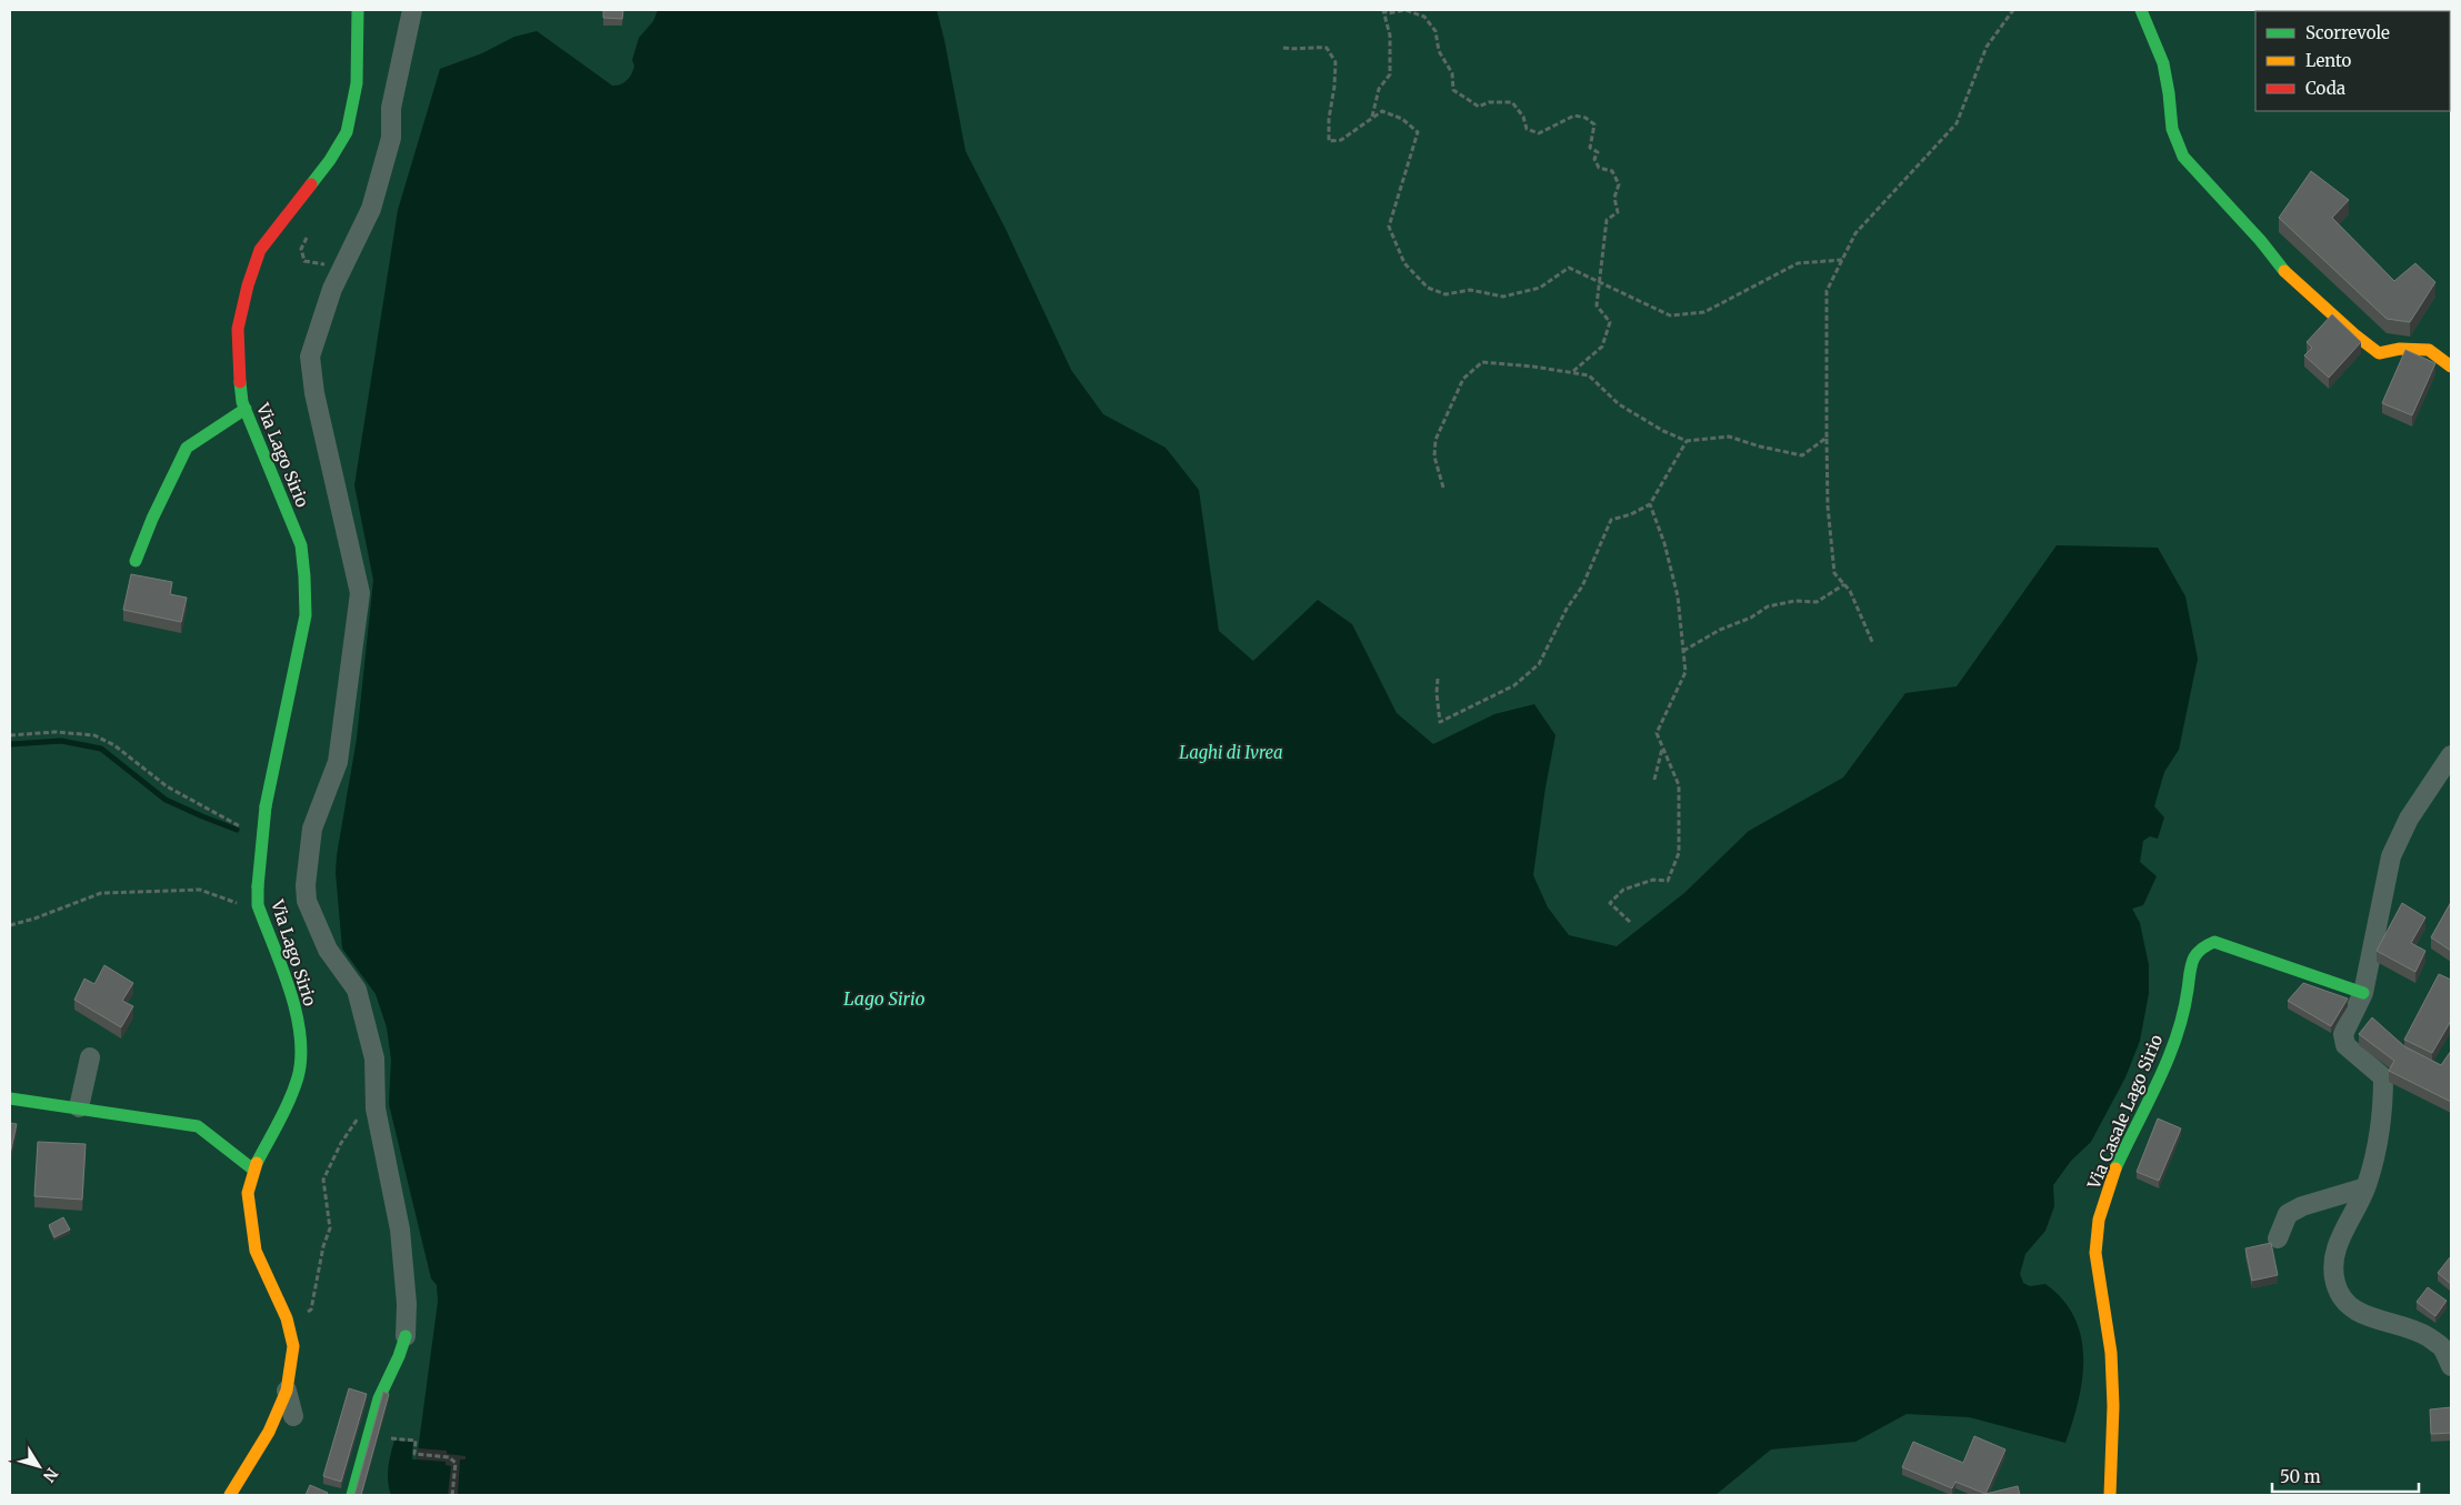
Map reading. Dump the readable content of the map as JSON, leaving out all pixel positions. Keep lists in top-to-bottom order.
{
  "streets": {
    "street": ["Via Lago Sirio", "Via Casale Lago Sirio"]
  },
  "water": ["Lago Sirio"],
  "parks": ["Laghi di Ivrea"],
  "legend": ["Scorrevole", "Lento", "Coda"],
  "scale_bar": "50 m",
  "north": "bottom right"
}
